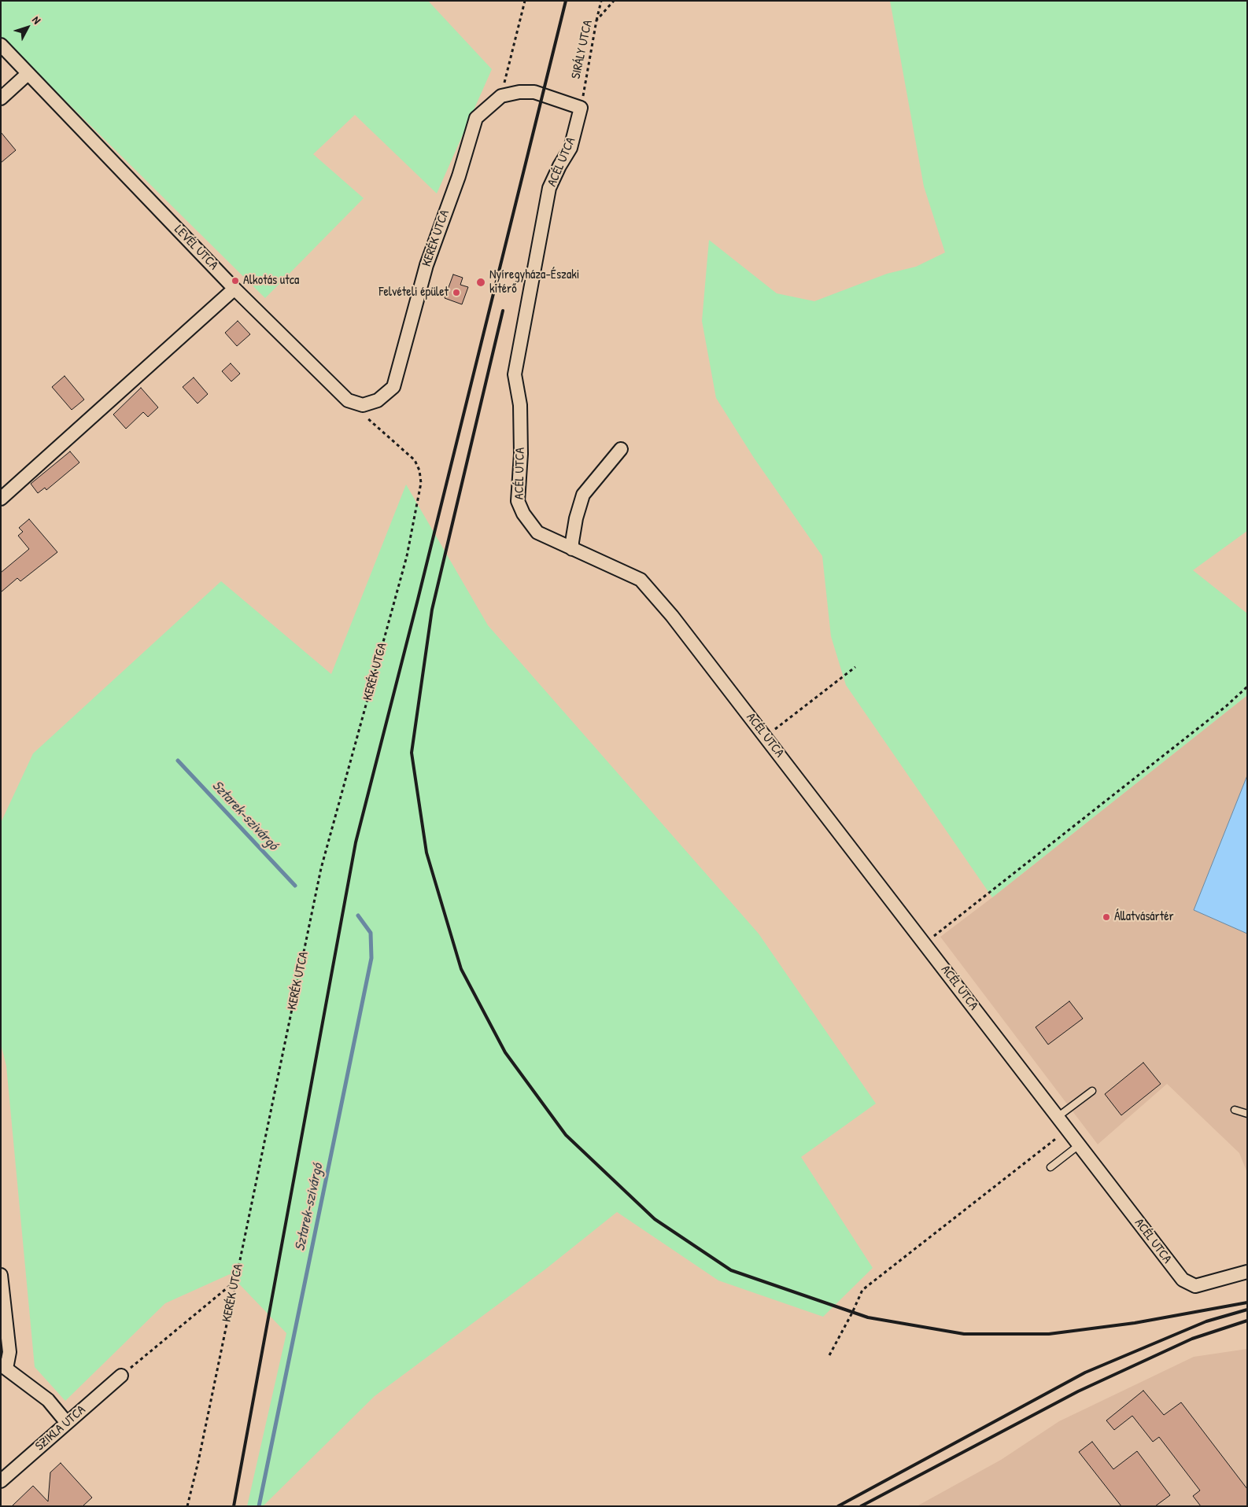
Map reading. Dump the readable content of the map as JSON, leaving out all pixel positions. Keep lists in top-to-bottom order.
{
  "streets": {
    "street": [
      "ACÉL UTCA",
      "KERÉK UTCA",
      "LEVÉL UTCA",
      "SZIKLA UTCA"
    ],
    "path": ["SIRÁLY UTCA"]
  },
  "crossings": [
    ["SIRÁLY UTCA", "ACÉL UTCA"],
    ["KERÉK UTCA", "LEVÉL UTCA"]
  ],
  "water": ["Sztarek-szivárgó"],
  "places": [
    "Alkotás utca",
    "Nyíregyháza-Északi kitérő",
    "Felvételi épület",
    "Állatvásártér"
  ],
  "north": "top right"
}
